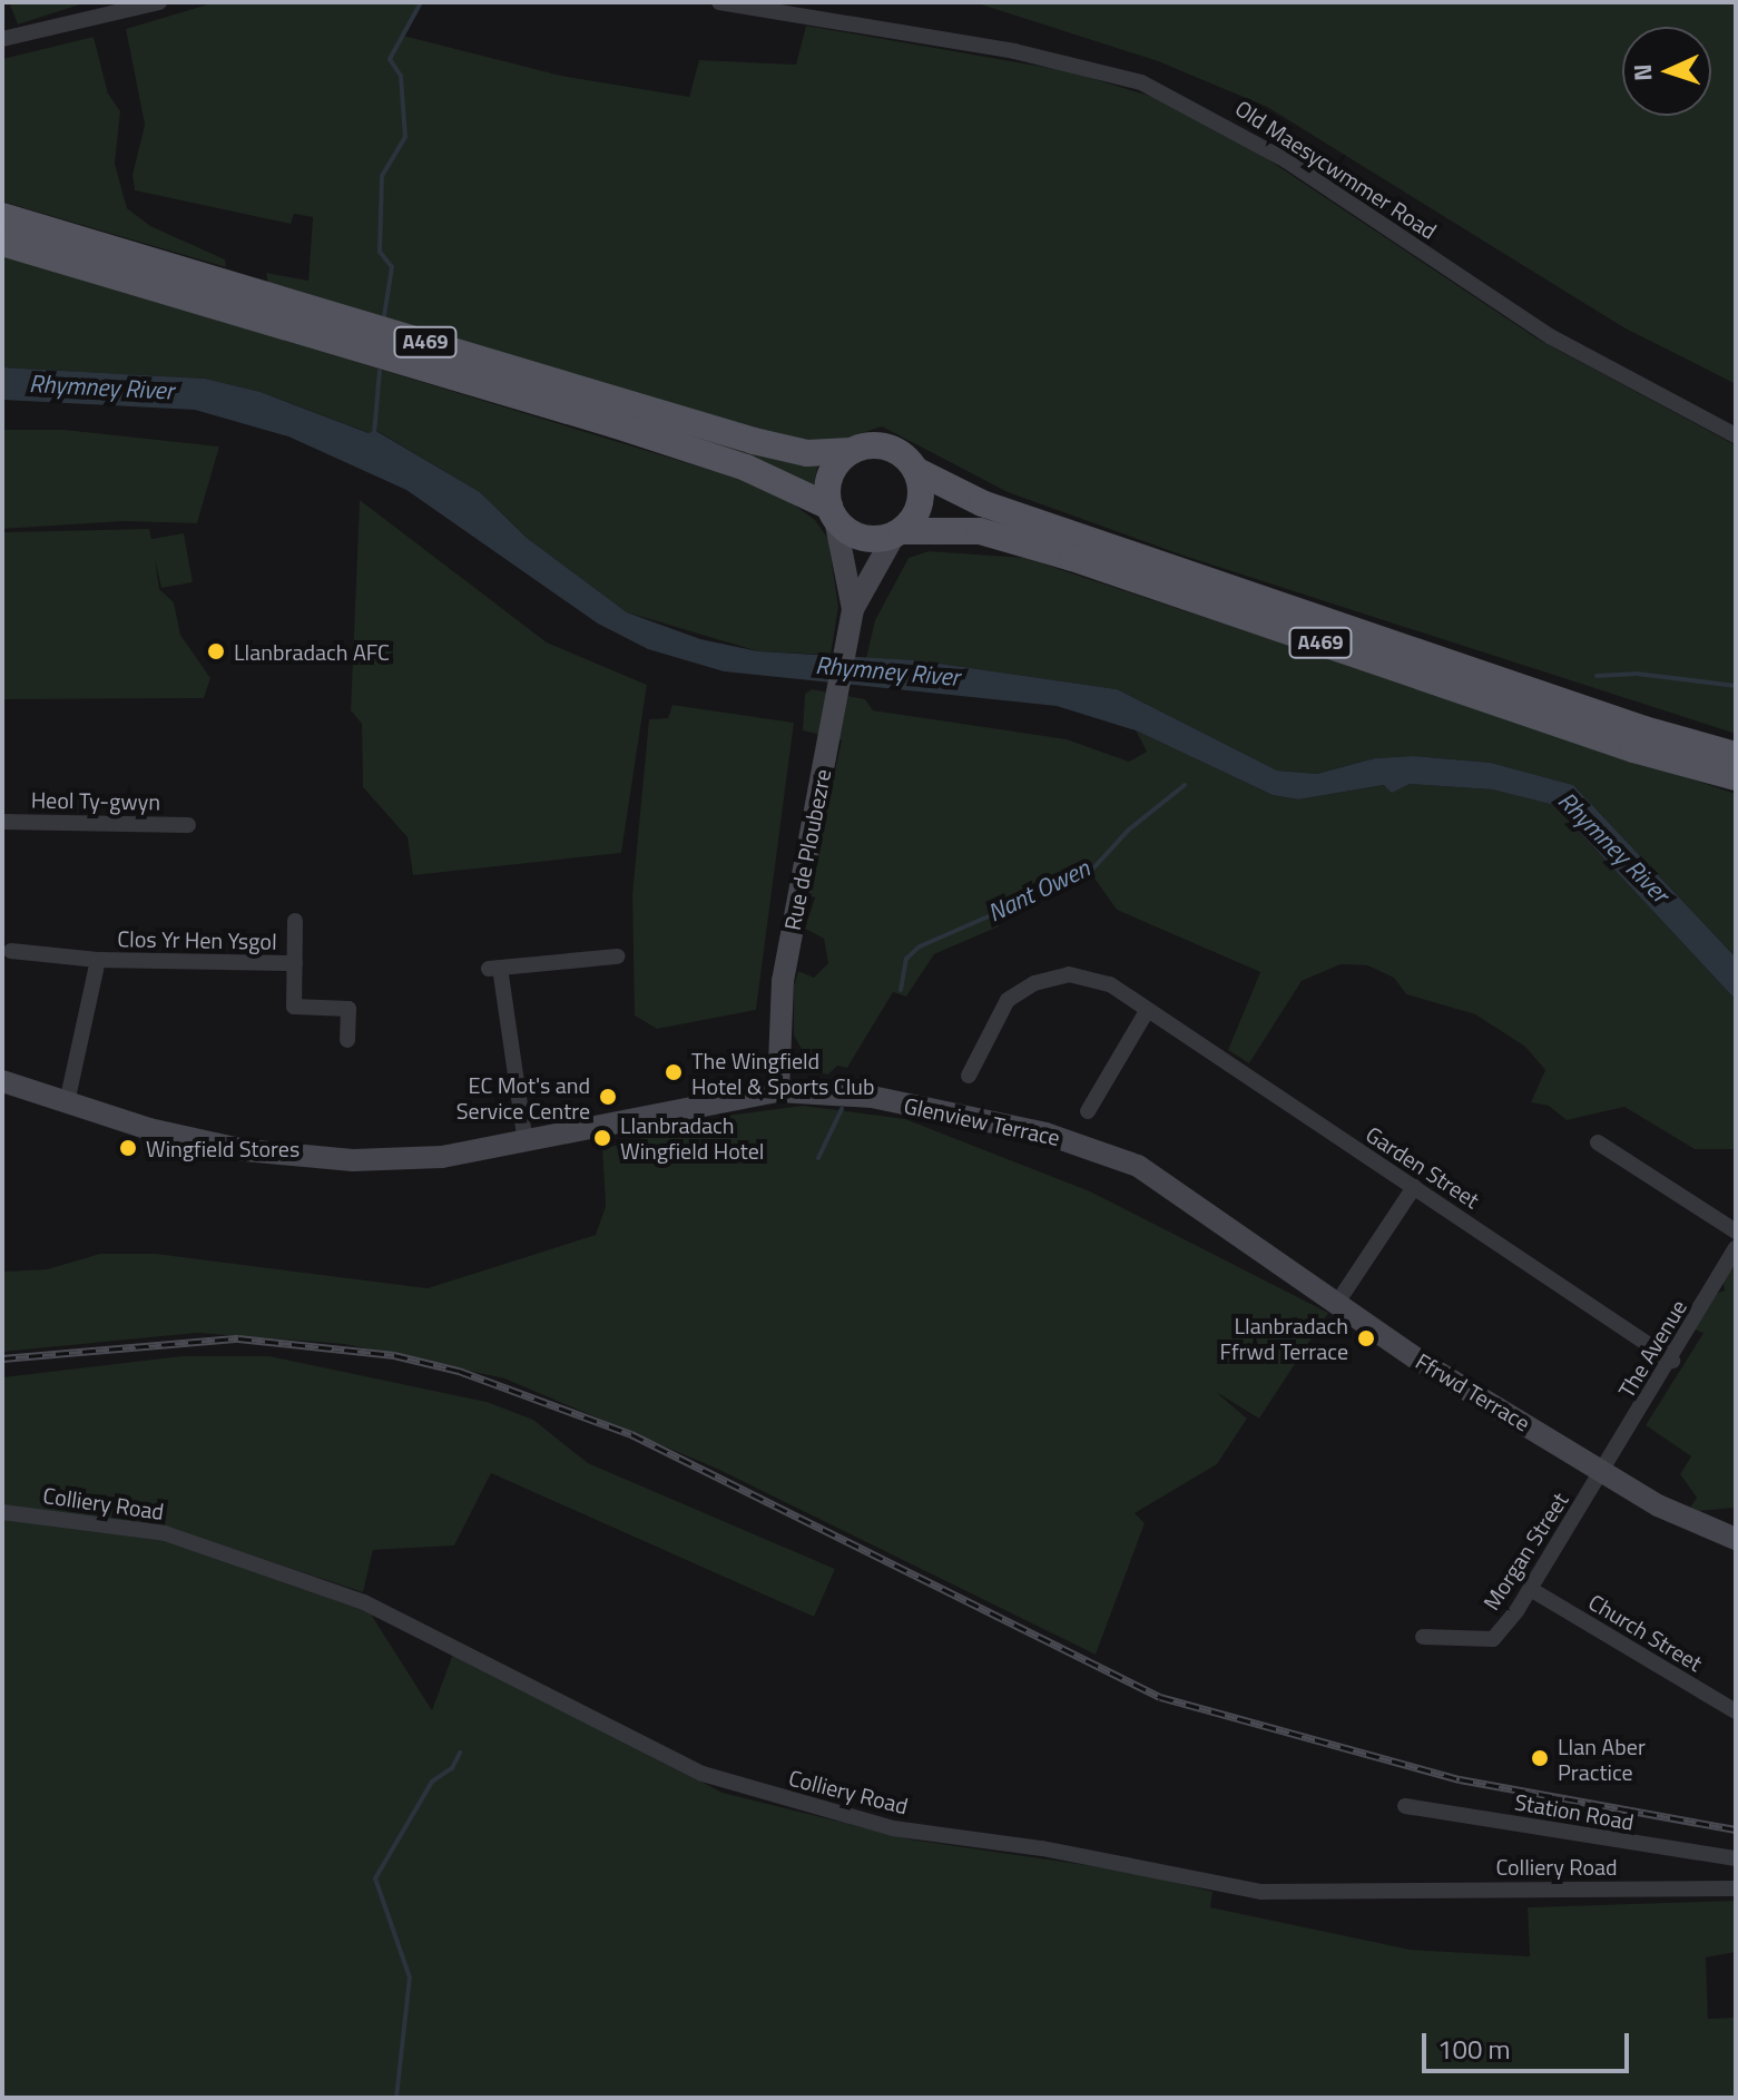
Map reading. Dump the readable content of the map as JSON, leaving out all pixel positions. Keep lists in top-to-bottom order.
{
  "streets": {
    "main road": ["A469"],
    "street": [
      "Old Maesycwmmer Road",
      "Heol Ty-gwyn",
      "Rue de Ploubezre",
      "Clos Yr Hen Ysgol",
      "Glenview Terrace",
      "Garden Street",
      "The Avenue",
      "Ffrwd Terrace",
      "Colliery Road",
      "Morgan Street",
      "Church Street",
      "Station Road"
    ]
  },
  "crossings": [
    ["A469", "Rue de Ploubezre"],
    ["Rue de Ploubezre", "Glenview Terrace"],
    ["Glenview Terrace", "Ffrwd Terrace"],
    ["Garden Street", "The Avenue"],
    ["The Avenue", "Ffrwd Terrace"],
    ["The Avenue", "Morgan Street"],
    ["Ffrwd Terrace", "Morgan Street"],
    ["Morgan Street", "Church Street"]
  ],
  "water": ["Rhymney River", "Nant Owen"],
  "places": [
    "Llanbradach AFC",
    "The Wingfield Hotel & Sports Club",
    "EC Mot's and Service Centre",
    "Llanbradach Wingfield Hotel",
    "Wingfield Stores",
    "Llanbradach Ffrwd Terrace",
    "Llan Aber Practice"
  ],
  "scale_bar": "100 m",
  "north": "left"
}
